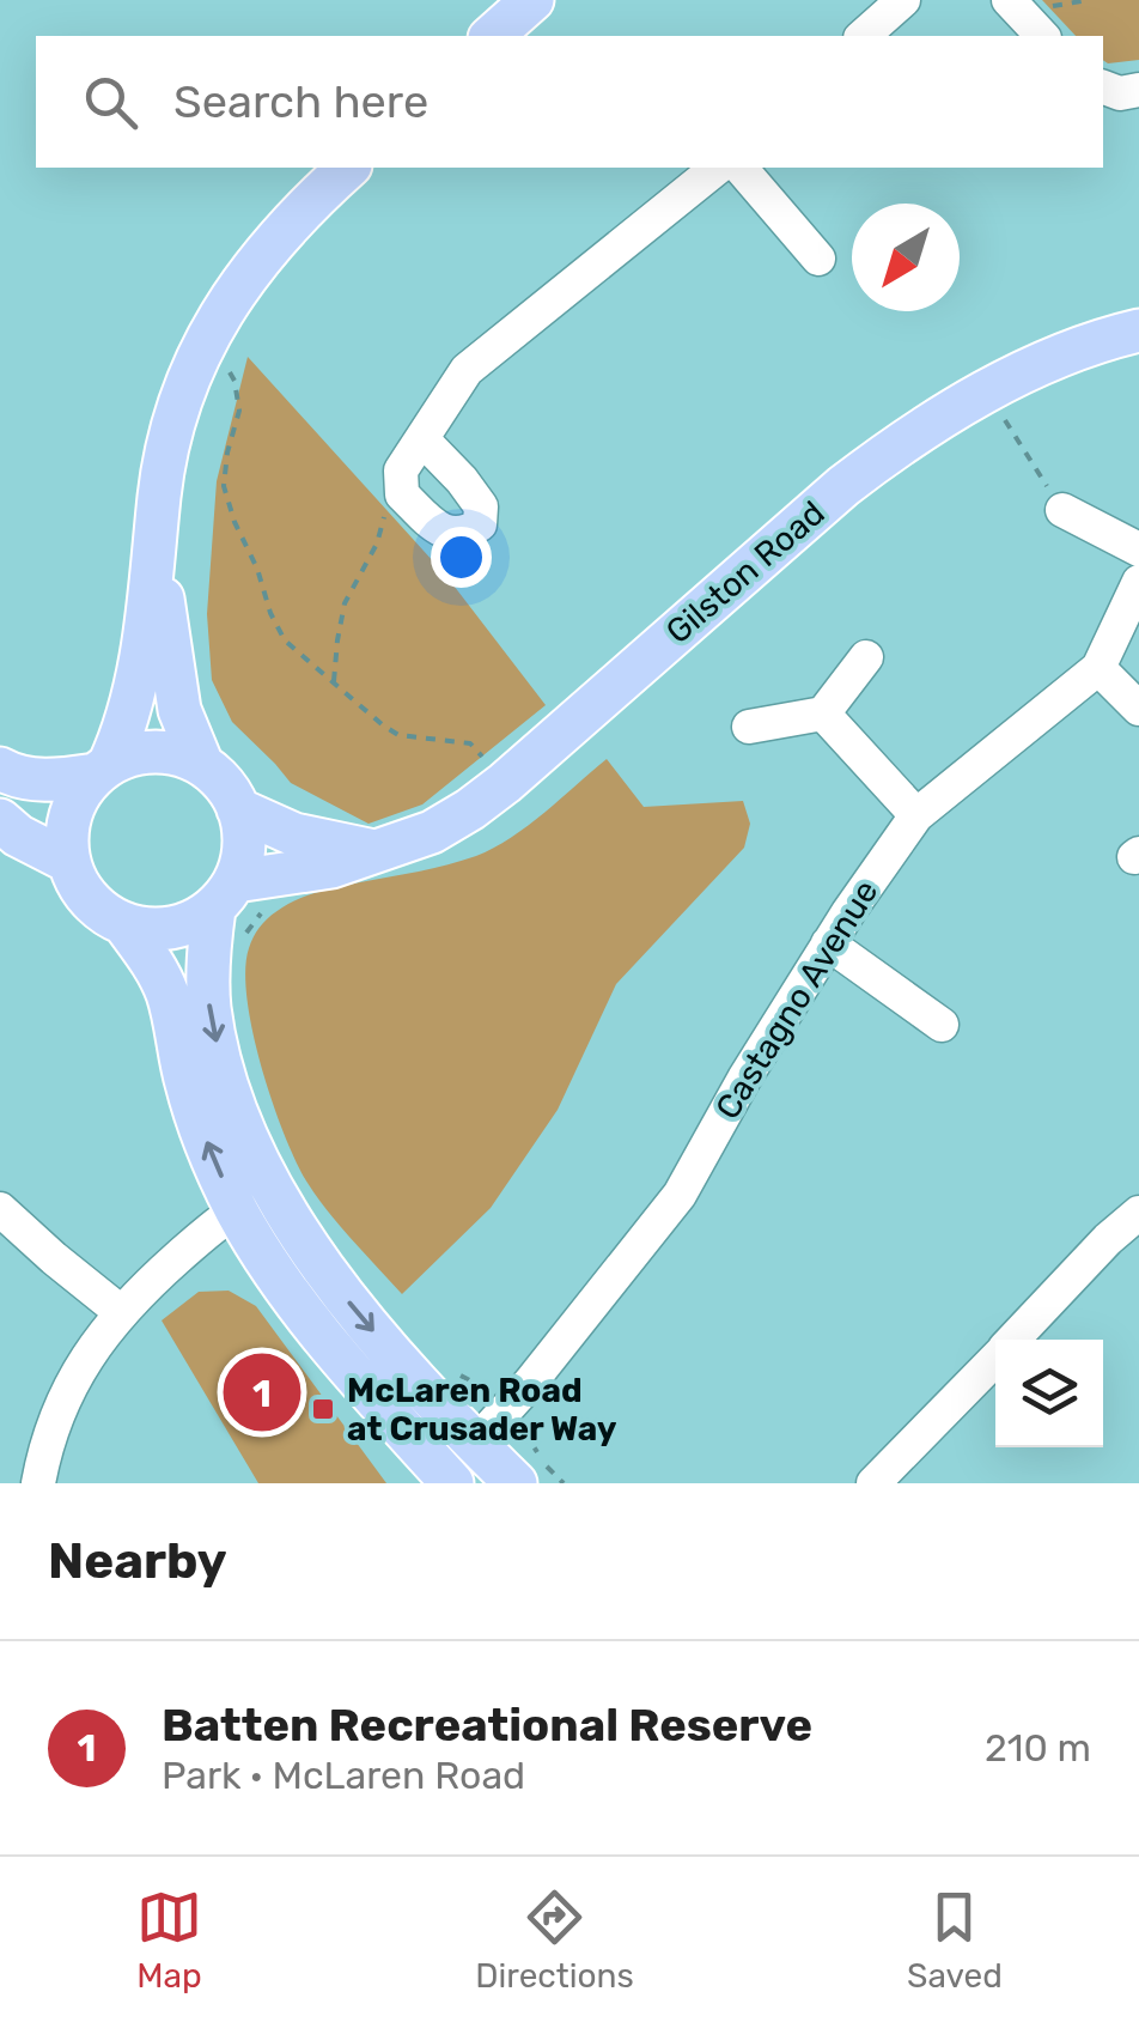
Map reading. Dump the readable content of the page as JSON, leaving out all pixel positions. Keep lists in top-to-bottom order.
{
  "streets": {
    "main road": ["Gilston Road"],
    "street": ["Castagno Avenue"]
  },
  "places": {
    "transit": ["McLaren Road at Crusader Way"]
  },
  "north": "bottom left",
  "page": {
    "search": "Search here",
    "pins": "1",
    "heading": "Nearby",
    "list": [
      {
        "mark": "1",
        "name": "Batten Recreational Reserve",
        "note": "Park · McLaren Road",
        "value": "210 m"
      }
    ],
    "nav": ["Map", "Directions", "Saved"]
  }
}
